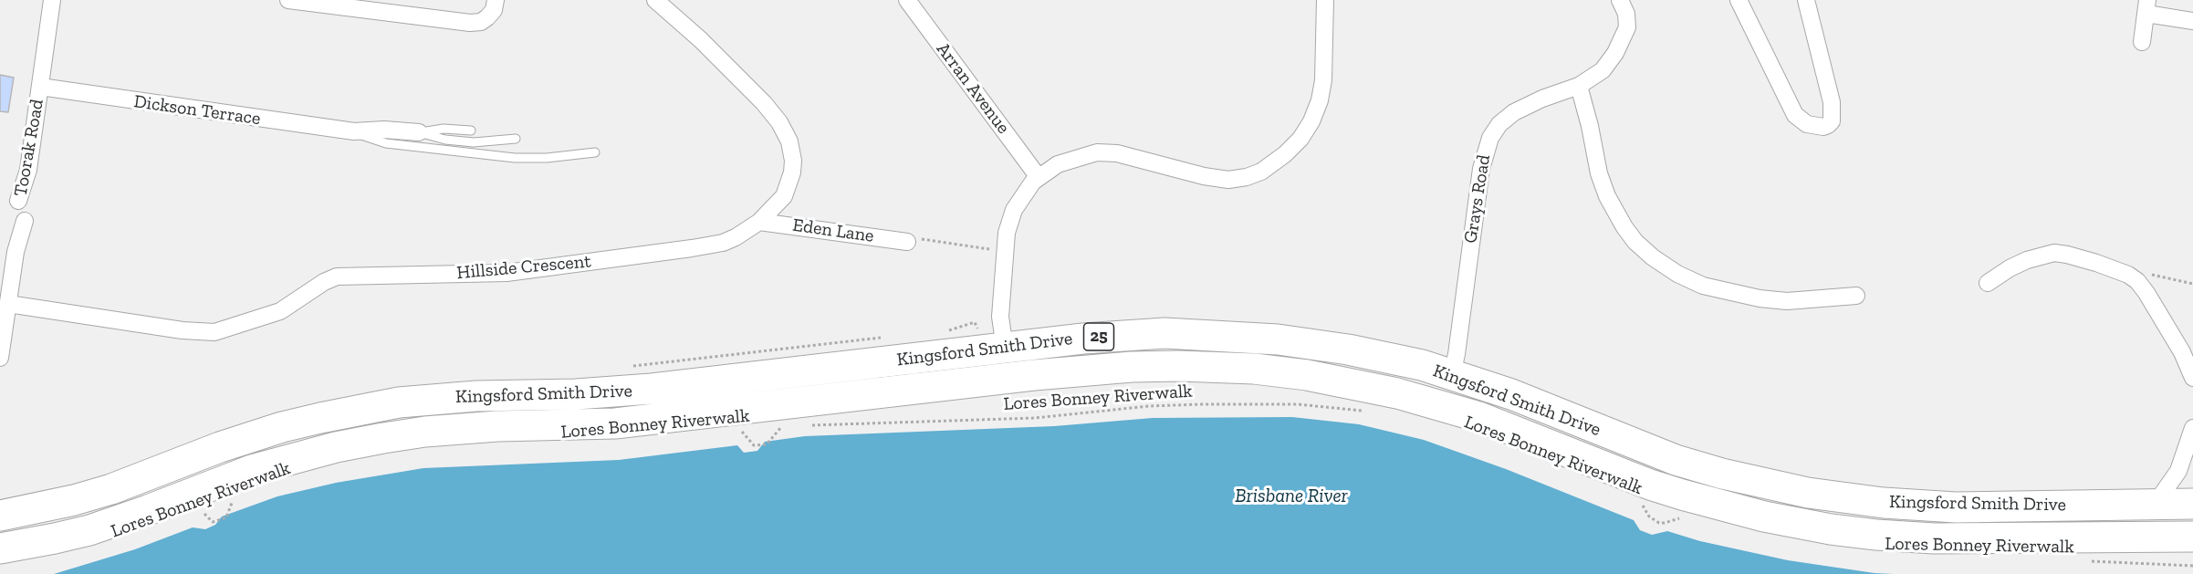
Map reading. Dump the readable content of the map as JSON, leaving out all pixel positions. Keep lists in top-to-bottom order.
{
  "streets": {
    "highway": ["25", "Kingsford Smith Drive"],
    "street": [
      "Arran Avenue",
      "Dickson Terrace",
      "Toorak Road",
      "Grays Road",
      "Eden Lane",
      "Hillside Crescent"
    ],
    "path": ["Lores Bonney Riverwalk"]
  },
  "crossings": [
    ["Dickson Terrace", "Toorak Road"],
    ["Toorak Road", "Hillside Crescent"],
    ["Grays Road", "Kingsford Smith Drive"],
    ["Eden Lane", "Hillside Crescent"]
  ],
  "water": ["Brisbane River"]
}
